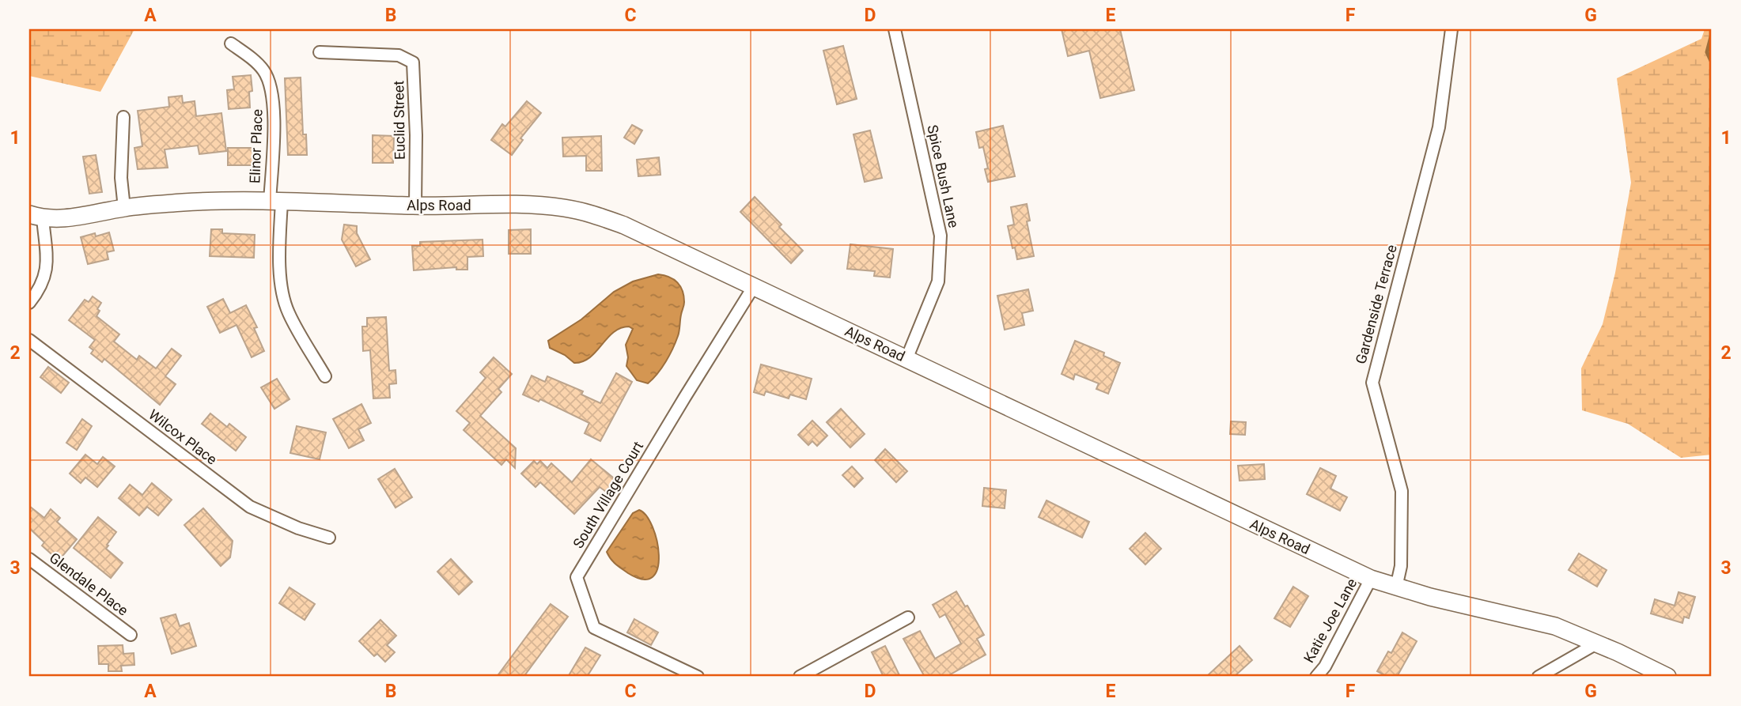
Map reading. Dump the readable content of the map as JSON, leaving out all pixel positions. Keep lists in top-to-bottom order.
{
  "streets": {
    "street": [
      "Euclid Street",
      "Elinor Place",
      "Spice Bush Lane",
      "Alps Road",
      "Gardenside Terrace",
      "Wilcox Place",
      "South Village Court",
      "Glendale Place",
      "Katie Joe Lane"
    ]
  },
  "crossings": [
    ["Euclid Street", "Alps Road"],
    ["Elinor Place", "Alps Road"],
    ["Spice Bush Lane", "Alps Road"],
    ["Alps Road", "Gardenside Terrace"],
    ["Alps Road", "South Village Court"],
    ["Alps Road", "Katie Joe Lane"]
  ],
  "grid": {
    "columns": [
      "A",
      "B",
      "C",
      "D",
      "E",
      "F",
      "G"
    ],
    "rows": ["1", "2", "3"]
  }
}
